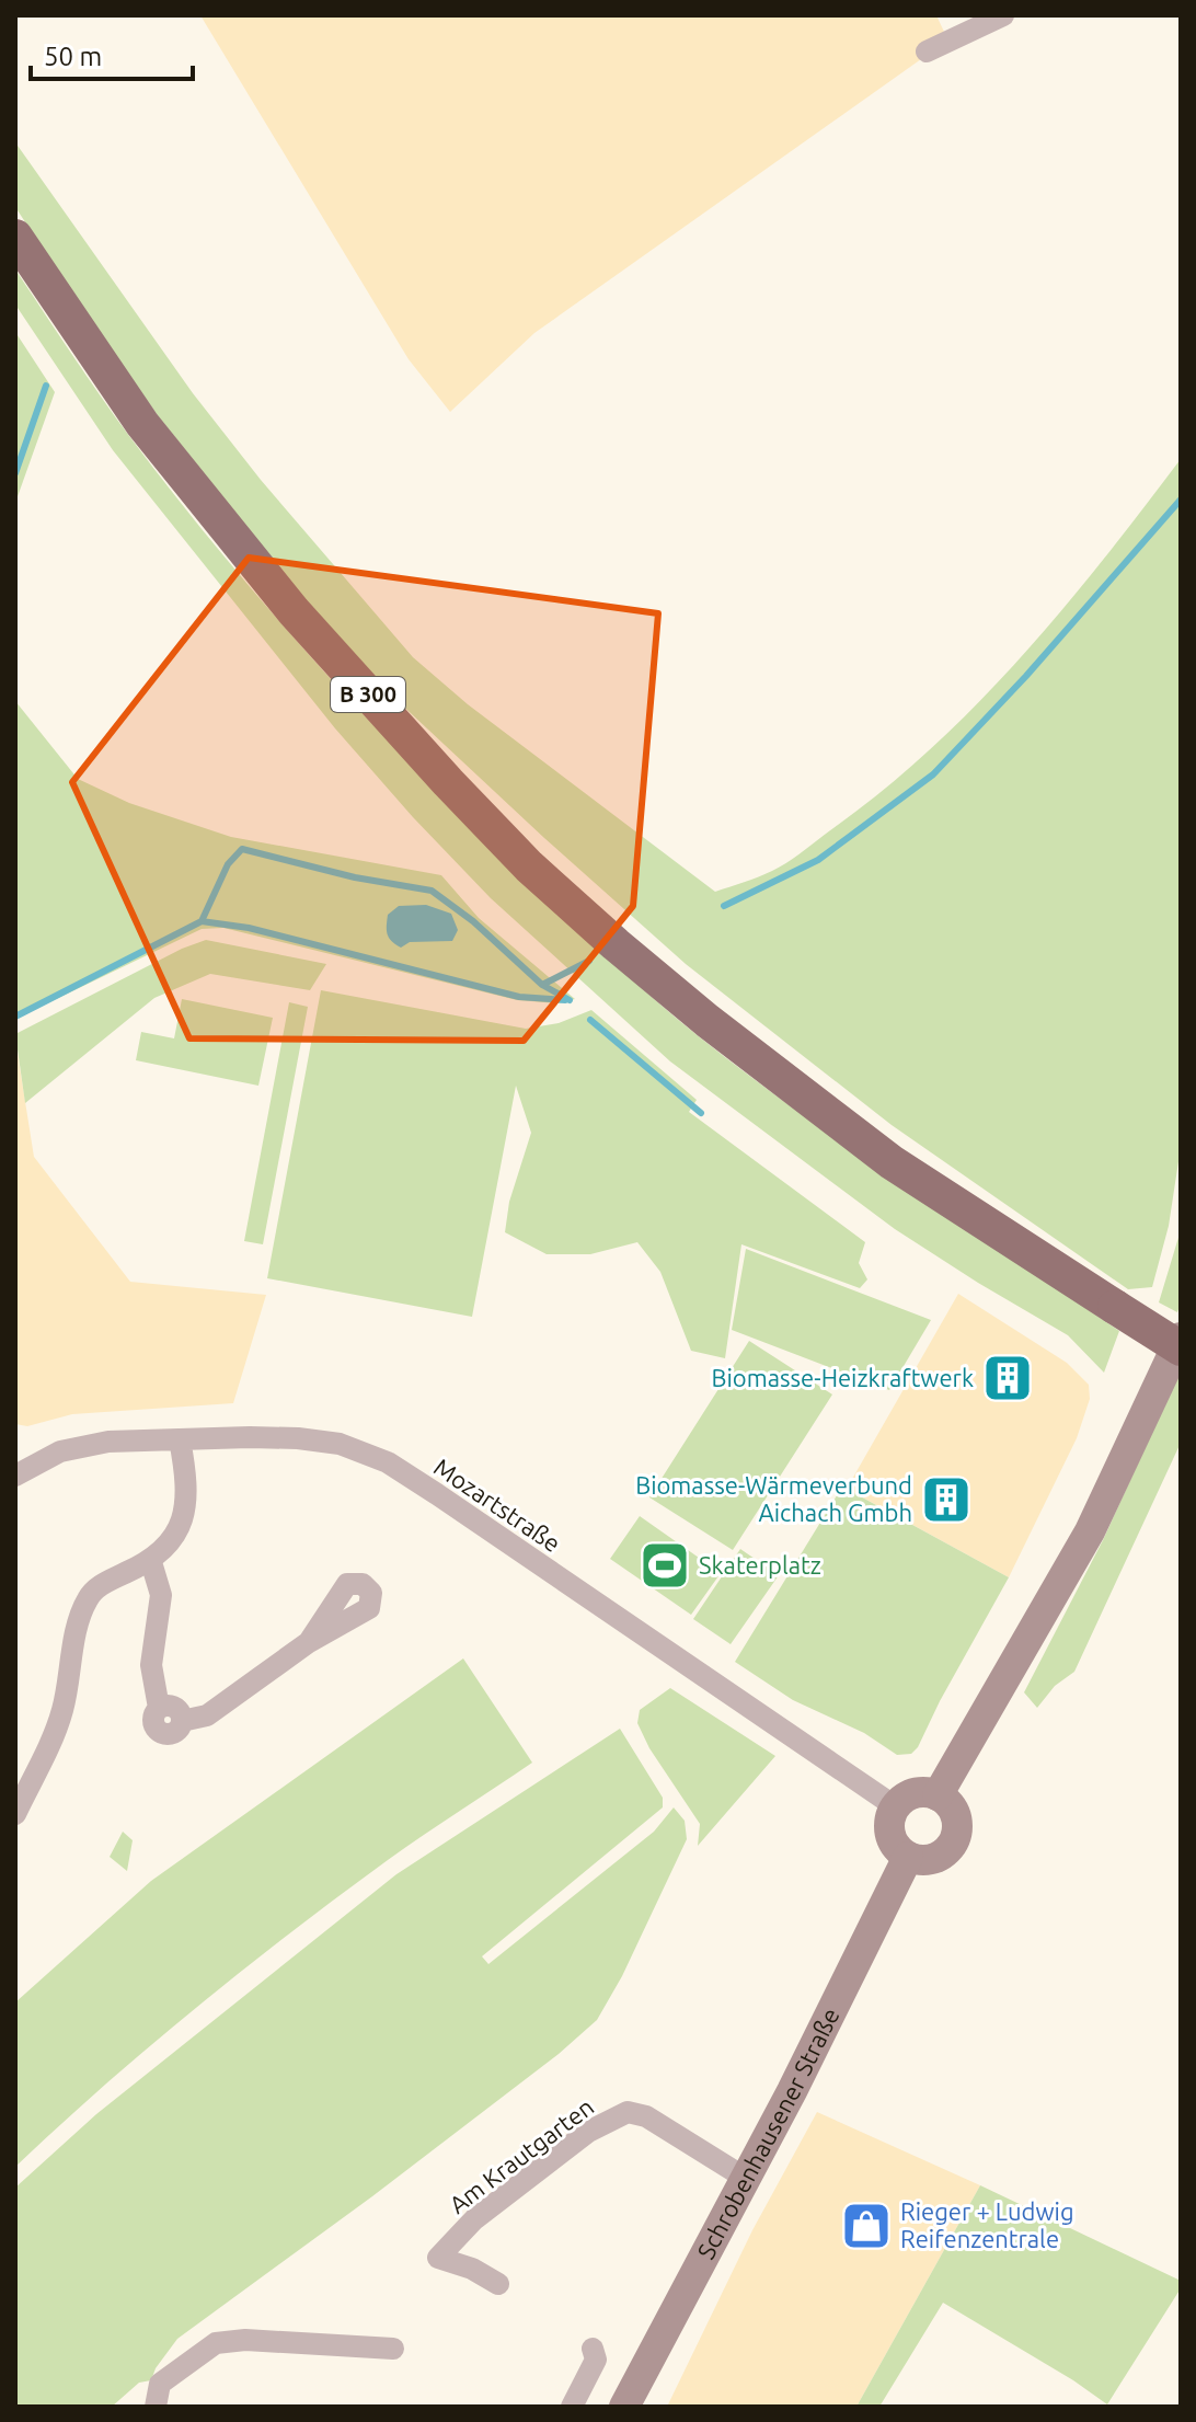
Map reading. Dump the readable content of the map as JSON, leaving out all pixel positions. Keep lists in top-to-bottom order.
{
  "streets": {
    "highway": ["B 300"],
    "main road": ["Schrobenhausener Straße"],
    "street": ["Mozartstraße", "Am Krautgarten"]
  },
  "crossings": [
    ["Mozartstraße", "Schrobenhausener Straße"],
    ["Schrobenhausener Straße", "Am Krautgarten"]
  ],
  "places": {
    "building": ["Biomasse-Heizkraftwerk", "Biomasse-Wärmeverbund Aichach Gmbh"],
    "sports": ["Skaterplatz"],
    "shop": ["Rieger + Ludwig Reifenzentrale"]
  },
  "scale_bar": "50 m"
}
